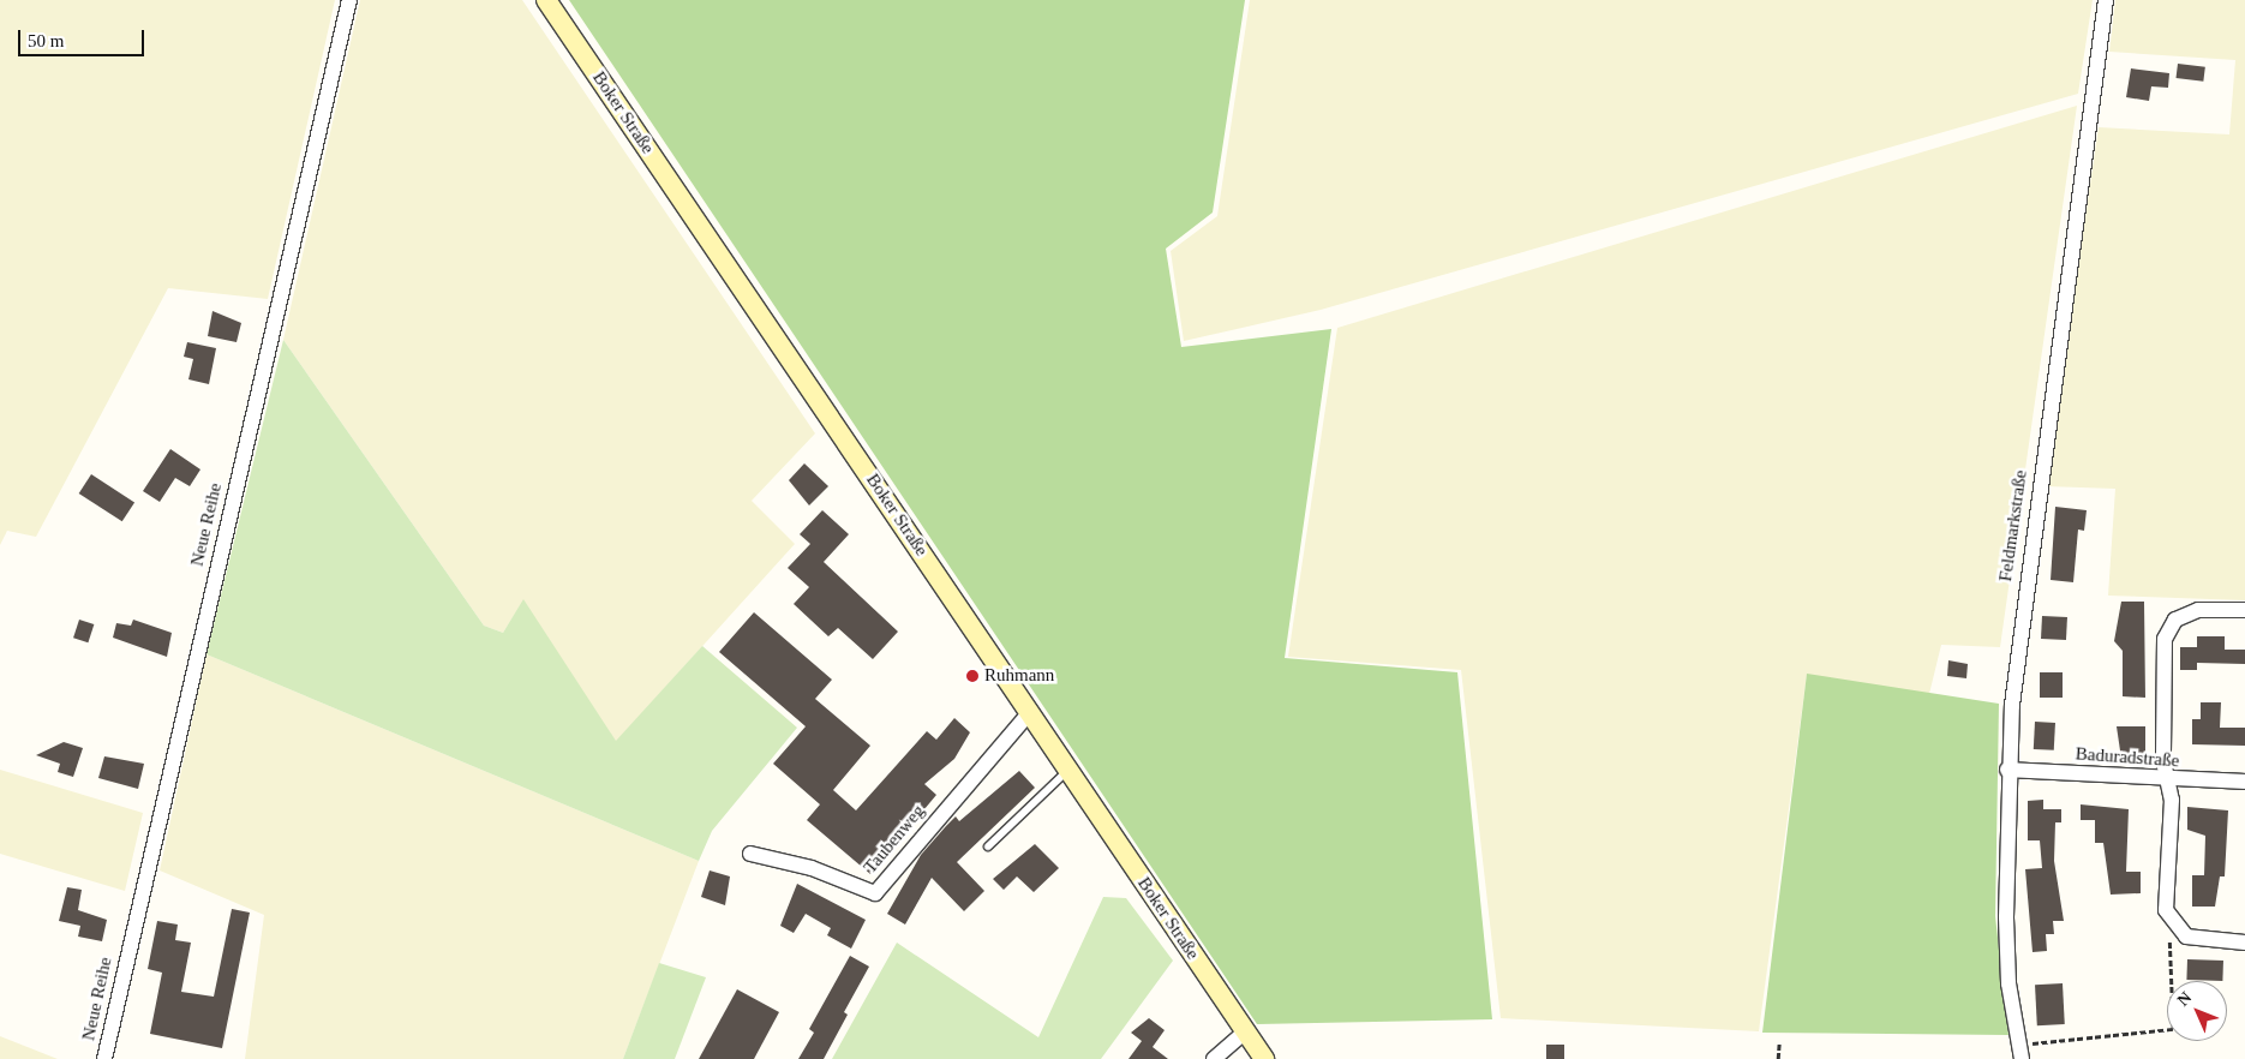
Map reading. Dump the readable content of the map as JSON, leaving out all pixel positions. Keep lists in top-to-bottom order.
{
  "streets": {
    "main road": ["Boker Straße"],
    "street": [
      "Neue Reihe",
      "Feldmarkstraße",
      "Baduradstraße",
      "Taubenweg"
    ]
  },
  "crossings": [
    ["Boker Straße", "Taubenweg"],
    ["Feldmarkstraße", "Baduradstraße"]
  ],
  "places": ["Ruhmann"],
  "scale_bar": "50 m",
  "north": "top left"
}
